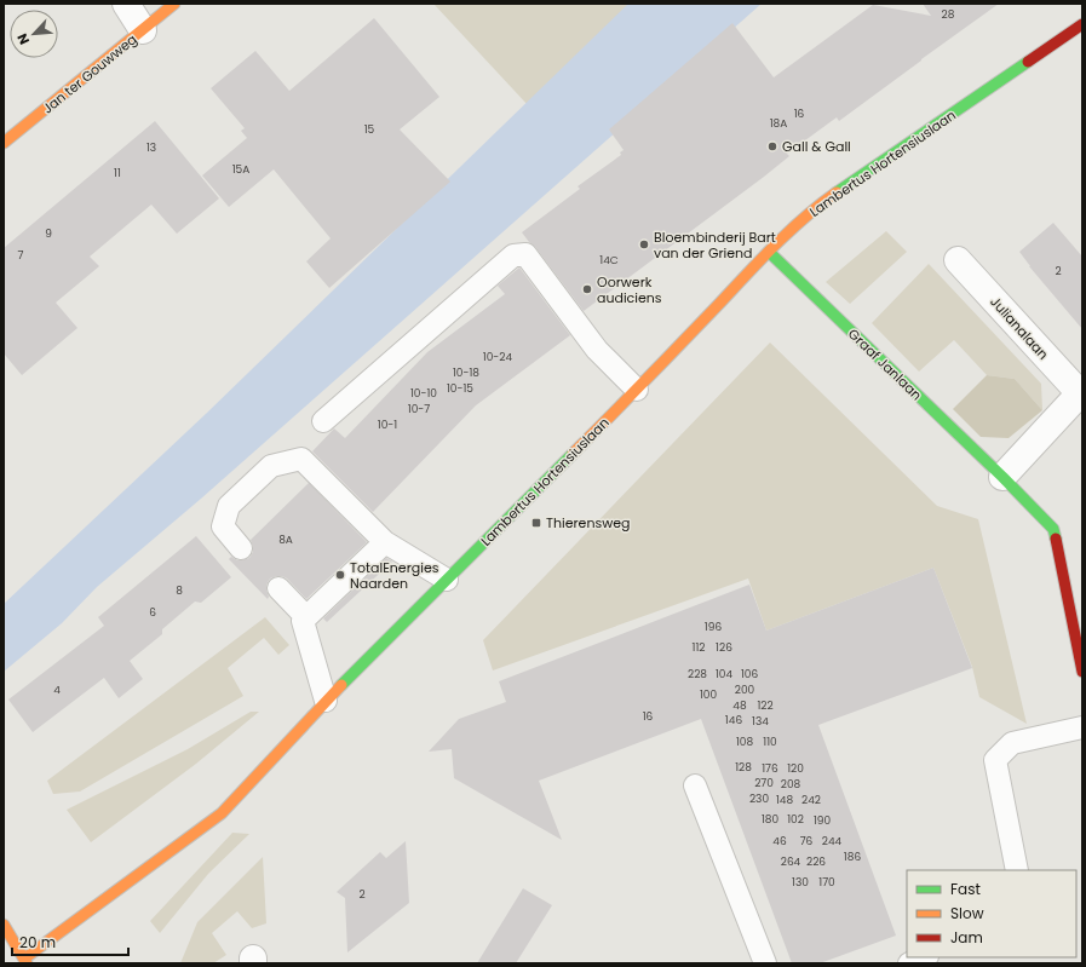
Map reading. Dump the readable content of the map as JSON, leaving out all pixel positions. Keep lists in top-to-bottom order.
{
  "streets": {
    "street": [
      "Jan ter Gouwweg",
      "Lambertus Hortensiuslaan",
      "Julianalaan",
      "Graaf Janlaan"
    ]
  },
  "crossings": [
    ["Lambertus Hortensiuslaan", "Graaf Janlaan"]
  ],
  "places": {
    "other": [
      "Gall & Gall",
      "Bloembinderij Bart van der Griend",
      "Oorwerk audiciens",
      "TotalEnergies Naarden"
    ],
    "transit": ["Thierensweg"]
  },
  "house_numbers": [
    "28",
    "16",
    "18A",
    "15",
    "13",
    "15A",
    "11",
    "9",
    "7",
    "14C",
    "2",
    "10-24",
    "10-18",
    "10-15",
    "10-10",
    "10-7",
    "10-1",
    "8A",
    "8",
    "6",
    "196",
    "112",
    "126",
    "228",
    "104",
    "106",
    "4",
    "200",
    "100",
    "48",
    "122",
    "16",
    "146",
    "134",
    "108",
    "110",
    "128",
    "176",
    "120",
    "270",
    "208",
    "230",
    "148",
    "242",
    "180",
    "102",
    "190",
    "46",
    "76",
    "244",
    "186",
    "264",
    "226",
    "130",
    "170",
    "2"
  ],
  "legend": ["Fast", "Slow", "Jam"],
  "scale_bar": "20 m",
  "north": "bottom left"
}
